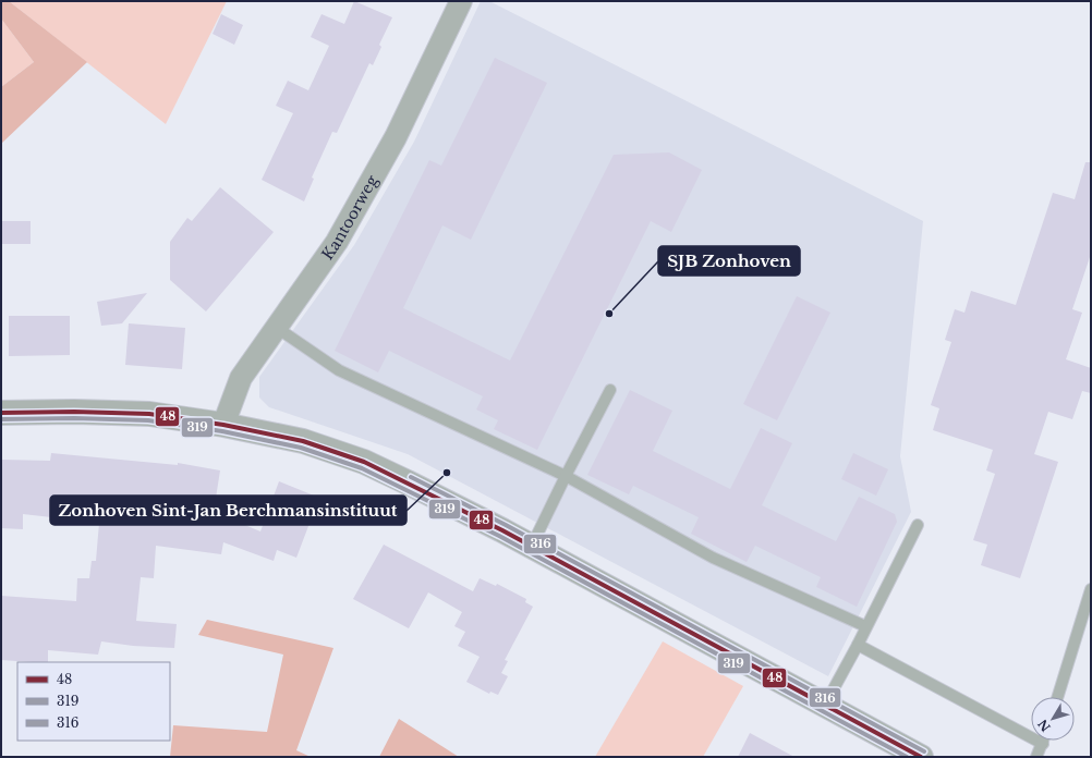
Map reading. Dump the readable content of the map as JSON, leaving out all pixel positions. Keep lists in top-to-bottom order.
{
  "streets": {
    "street": ["Kantoorweg"]
  },
  "places": ["SJB Zonhoven", "Zonhoven Sint-Jan Berchmansinstituut"],
  "lines": ["transit line 48", "transit line 319", "transit line 316"],
  "legend": ["48", "319", "316"],
  "north": "bottom left"
}
